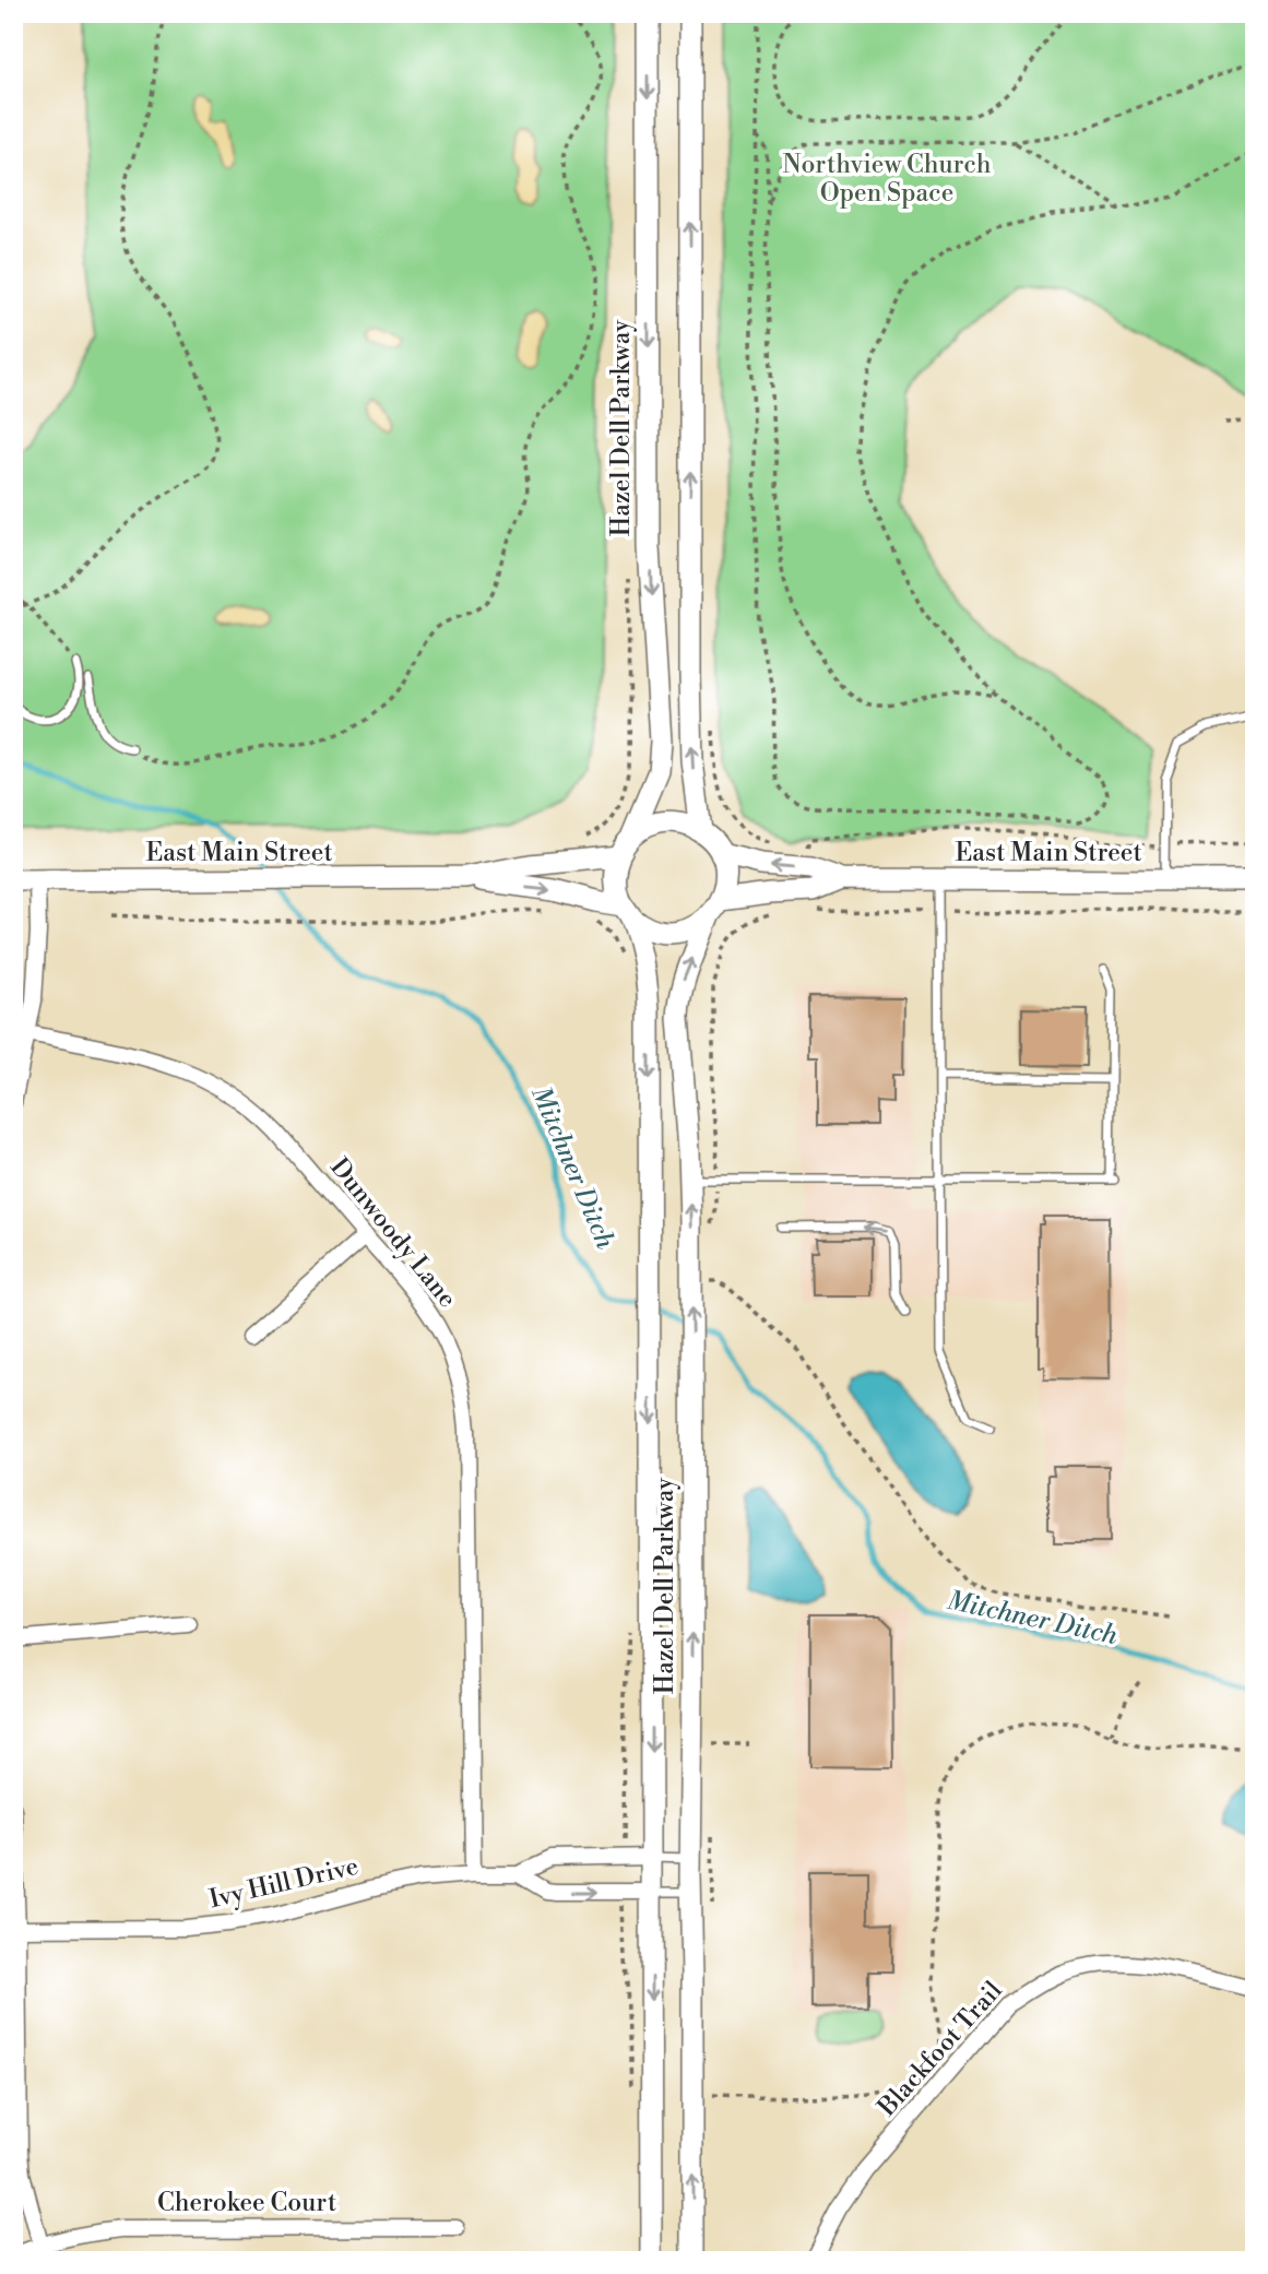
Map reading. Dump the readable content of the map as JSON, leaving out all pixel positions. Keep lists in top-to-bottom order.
{
  "streets": {
    "main road": ["Hazel Dell Parkway", "East Main Street"],
    "street": [
      "Dunwoody Lane",
      "Ivy Hill Drive",
      "Blackfoot Trail",
      "Cherokee Court"
    ]
  },
  "crossings": [
    ["Hazel Dell Parkway", "East Main Street"],
    ["Hazel Dell Parkway", "Ivy Hill Drive"],
    ["Dunwoody Lane", "Ivy Hill Drive"]
  ],
  "water": ["Mitchner Ditch"],
  "parks": ["Northview Church Open Space"]
}
